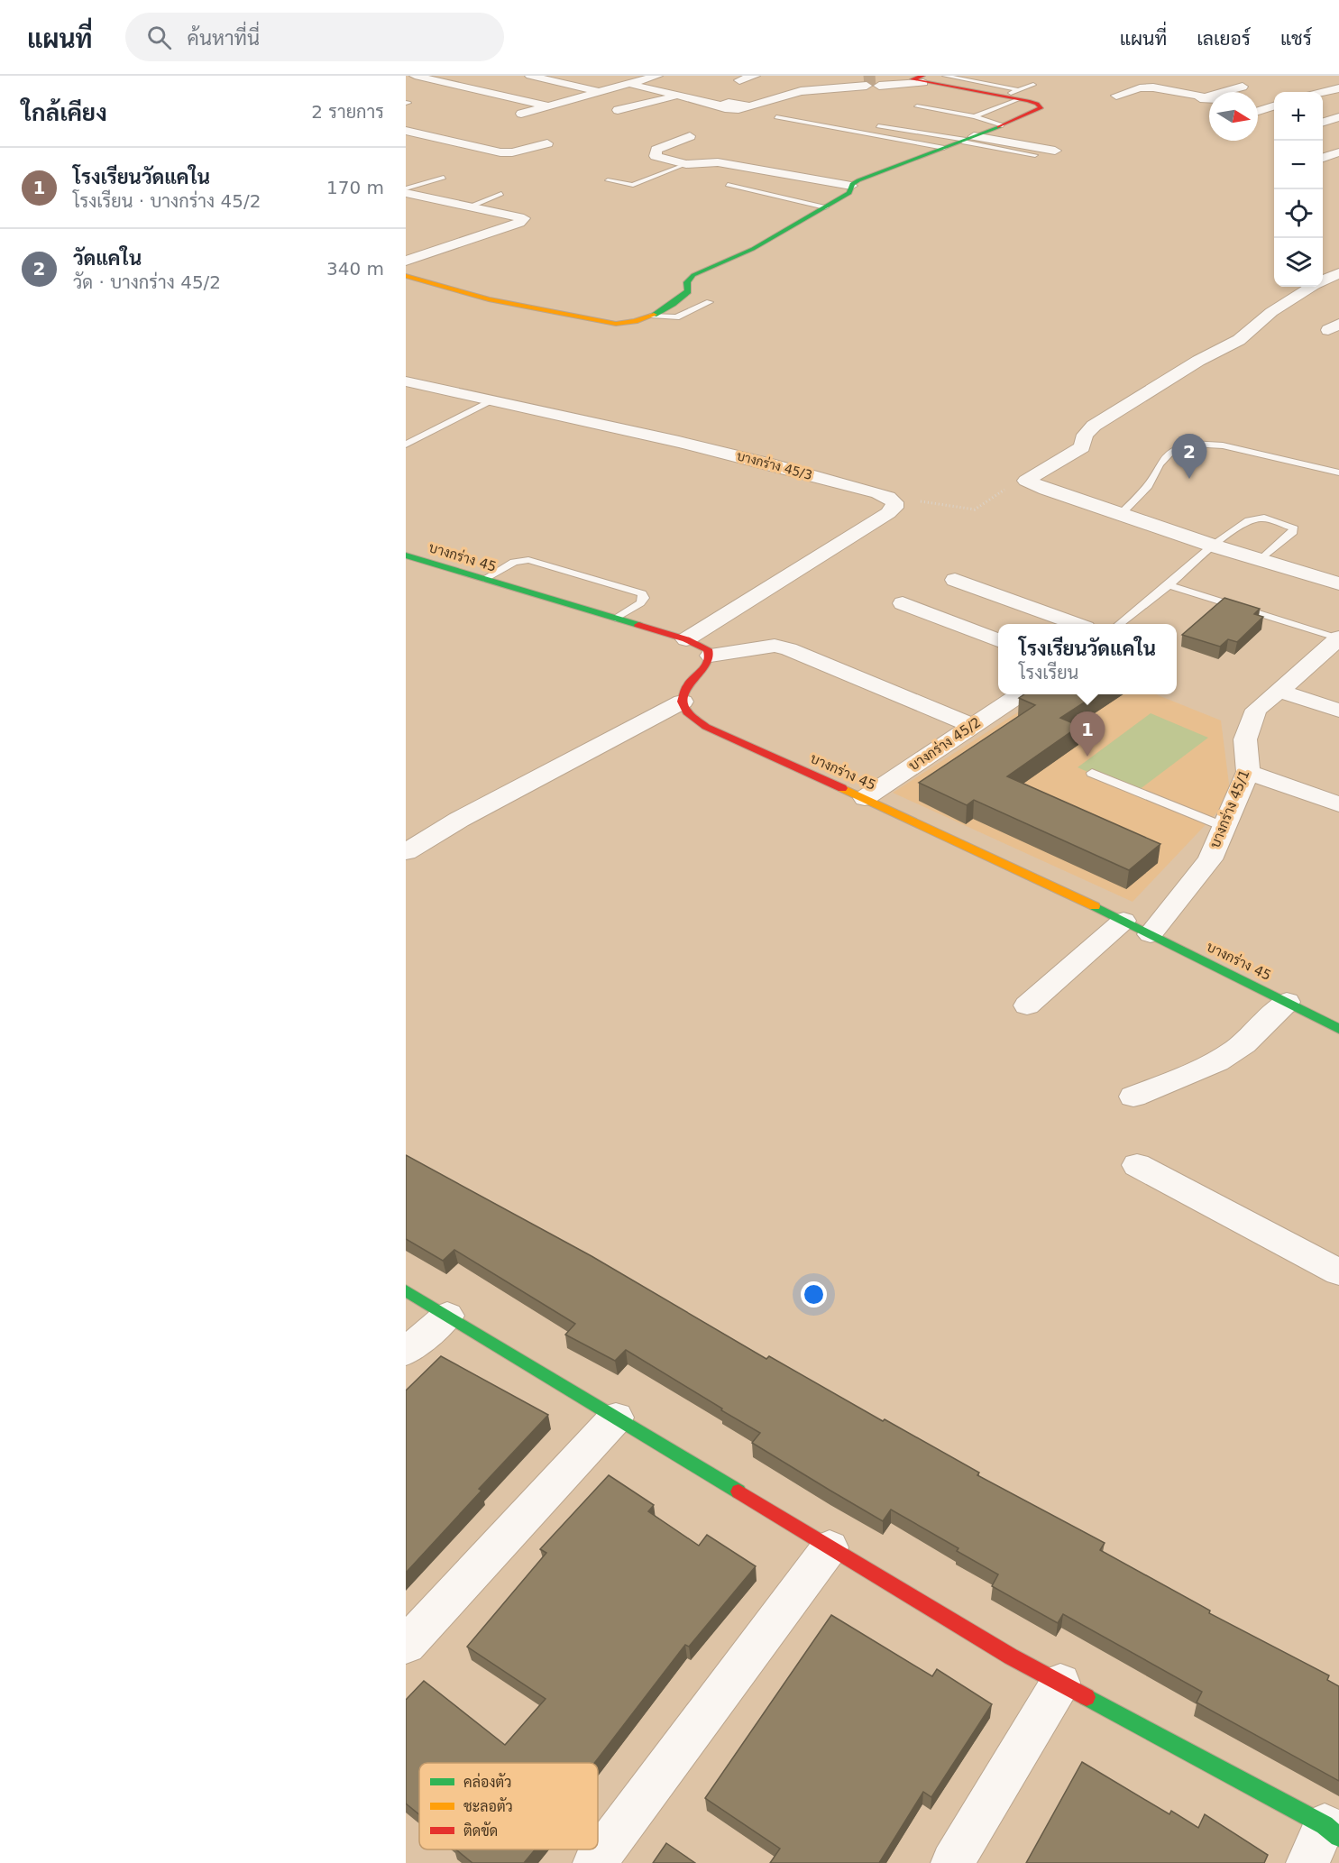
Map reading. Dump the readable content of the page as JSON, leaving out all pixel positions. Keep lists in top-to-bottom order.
{
  "streets": {
    "street": [
      "บางกร่าง 45/3",
      "บางกร่าง 45",
      "บางกร่าง 45/2",
      "บางกร่าง 45/1"
    ]
  },
  "crossings": [
    ["บางกร่าง 45", "บางกร่าง 45/2"],
    ["บางกร่าง 45", "บางกร่าง 45/1"]
  ],
  "legend": ["คล่องตัว", "ชะลอตัว", "ติดขัด"],
  "north": "right",
  "page": {
    "header": "แผนที่",
    "search": "ค้นหาที่นี่",
    "nav": ["แผนที่", "เลเยอร์", "แชร์"],
    "heading": ["ใกล้เคียง", "2 รายการ"],
    "map_buttons": ["+", "−"],
    "list": [
      {
        "mark": "1",
        "name": "โรงเรียนวัดแคใน",
        "note": "โรงเรียน · บางกร่าง 45/2",
        "value": "170 m"
      },
      {
        "mark": "2",
        "name": "วัดแคใน",
        "note": "วัด · บางกร่าง 45/2",
        "value": "340 m"
      }
    ],
    "pins": ["2", "1"],
    "popup": ["โรงเรียนวัดแคใน", "โรงเรียน"]
  }
}
